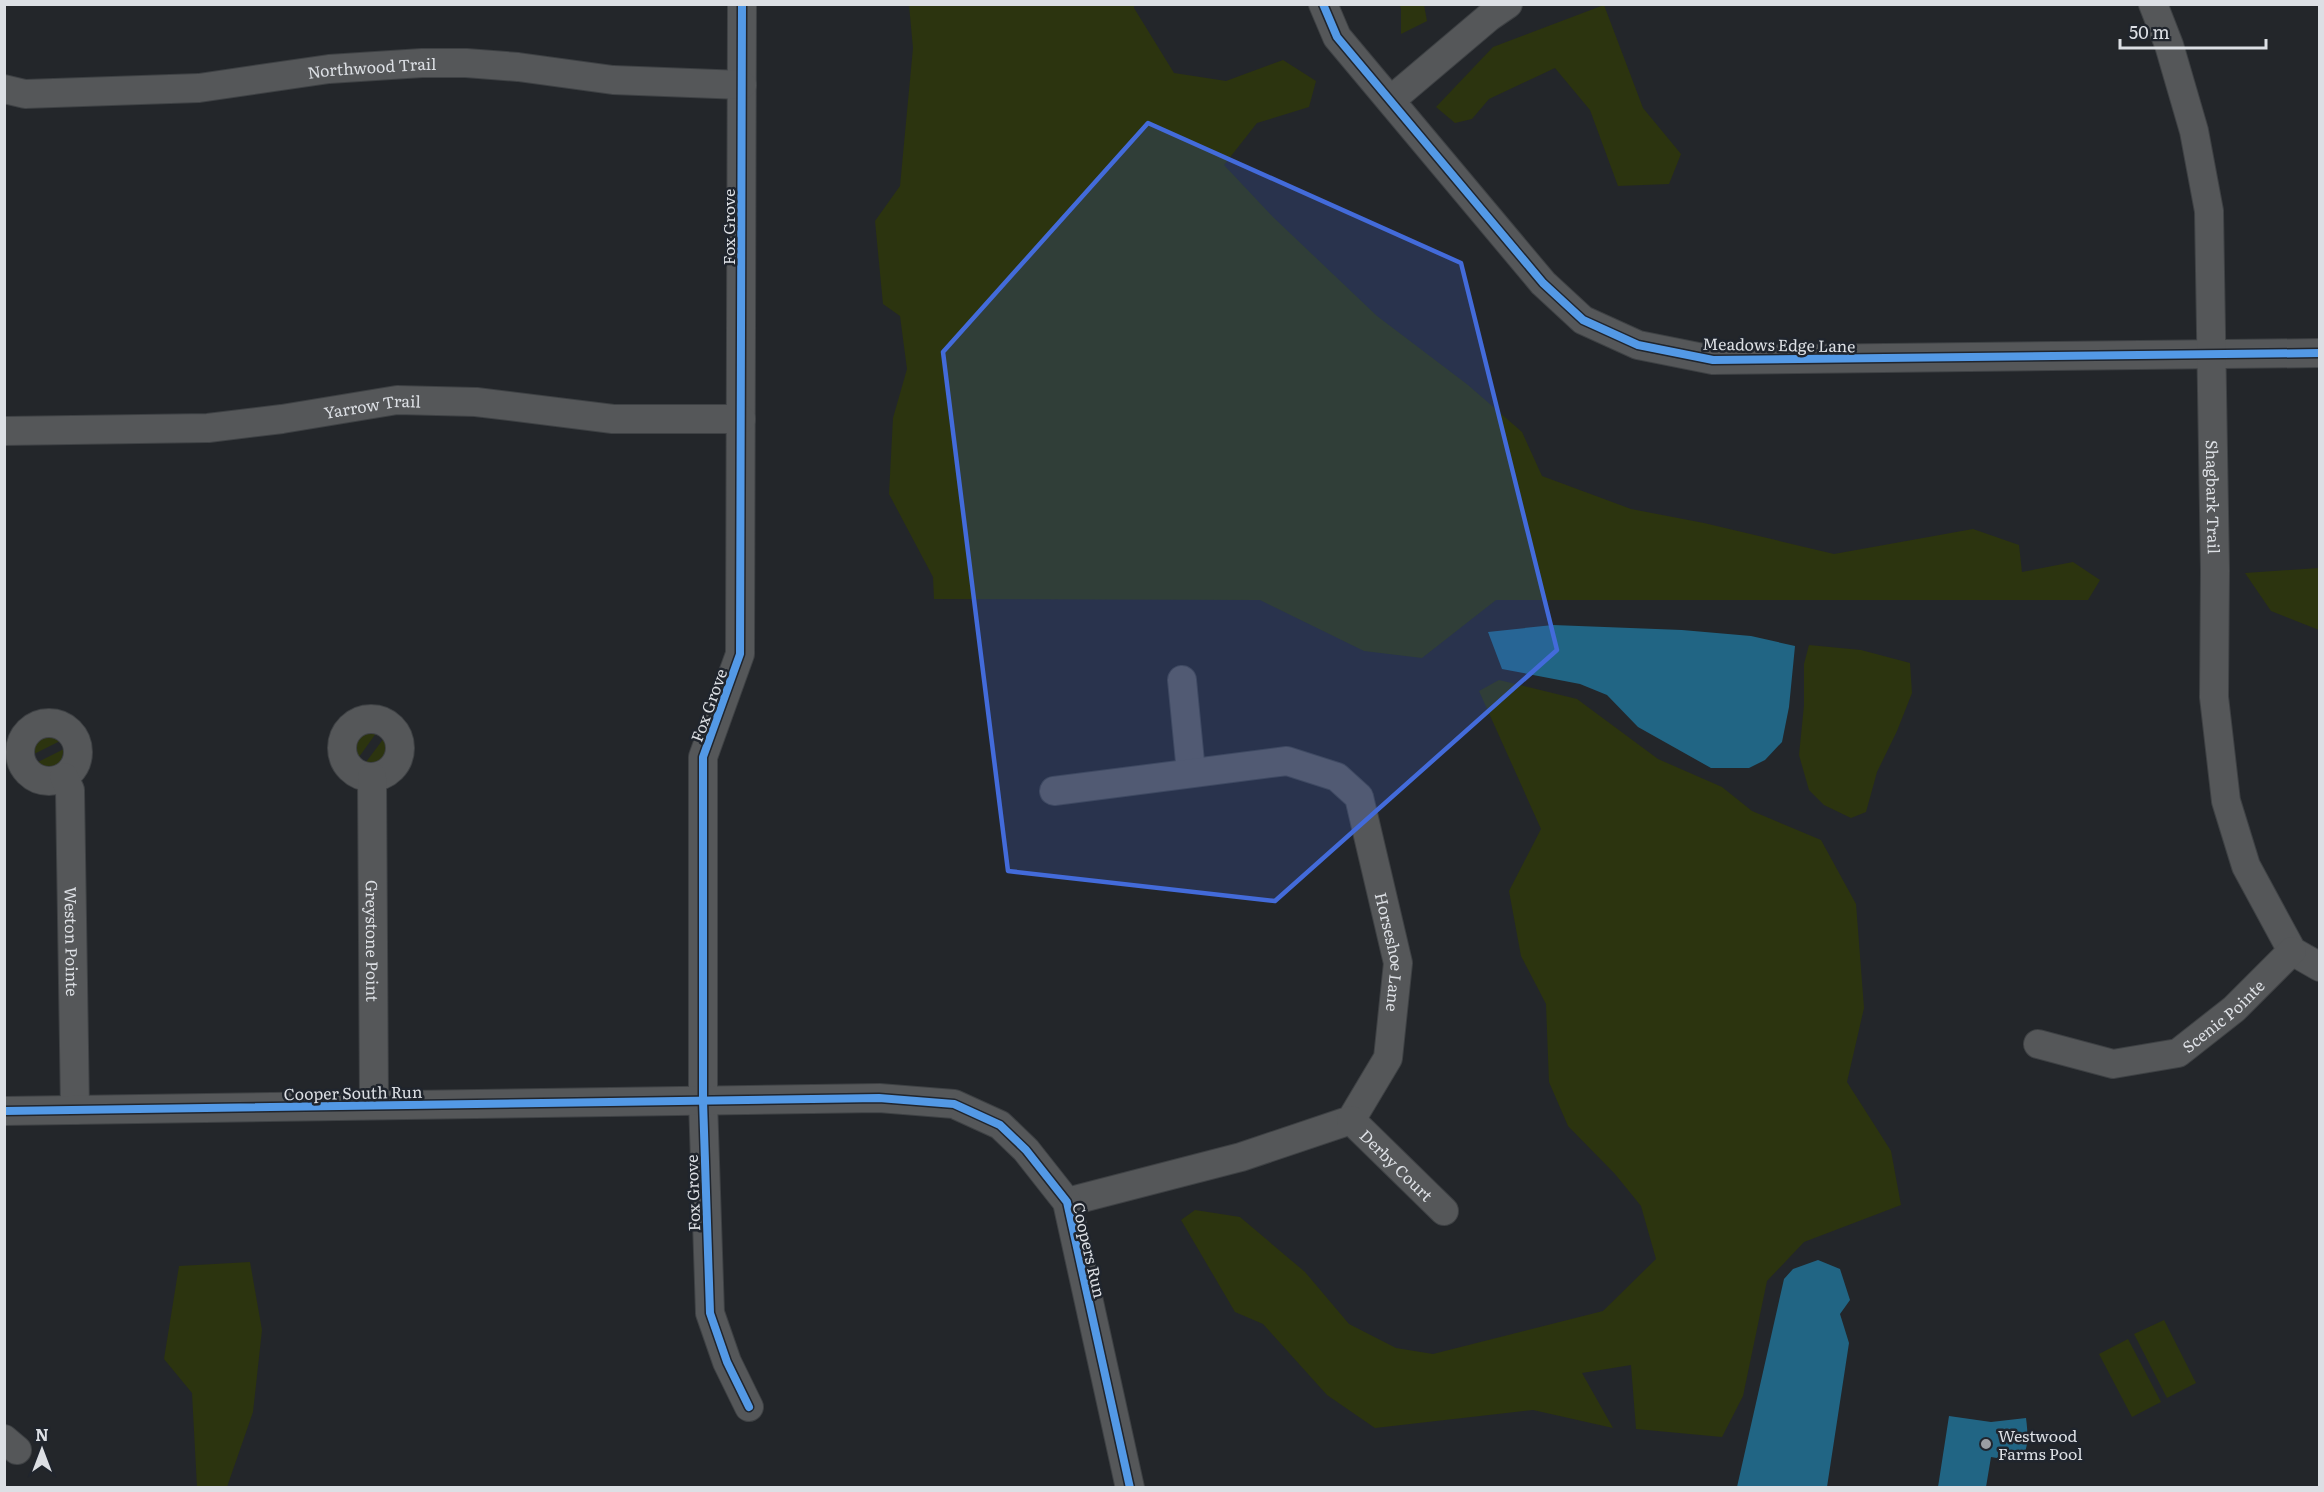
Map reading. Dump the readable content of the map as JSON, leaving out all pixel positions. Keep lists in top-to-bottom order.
{
  "streets": {
    "street": [
      "Northwood Trail",
      "Fox Grove",
      "Meadows Edge Lane",
      "Yarrow Trail",
      "Shagbark Trail",
      "Greystone Point",
      "Weston Pointe",
      "Horseshoe Lane",
      "Scenic Pointe",
      "Cooper South Run",
      "Derby Court",
      "Coopers Run"
    ]
  },
  "crossings": [
    ["Northwood Trail", "Fox Grove"],
    ["Fox Grove", "Yarrow Trail"],
    ["Fox Grove", "Cooper South Run"],
    ["Fox Grove", "Coopers Run"],
    ["Meadows Edge Lane", "Shagbark Trail"],
    ["Shagbark Trail", "Scenic Pointe"],
    ["Greystone Point", "Cooper South Run"],
    ["Weston Pointe", "Cooper South Run"],
    ["Horseshoe Lane", "Derby Court"],
    ["Cooper South Run", "Coopers Run"]
  ],
  "places": ["Westwood Farms Pool"],
  "scale_bar": "50 m",
  "north": "top"
}
